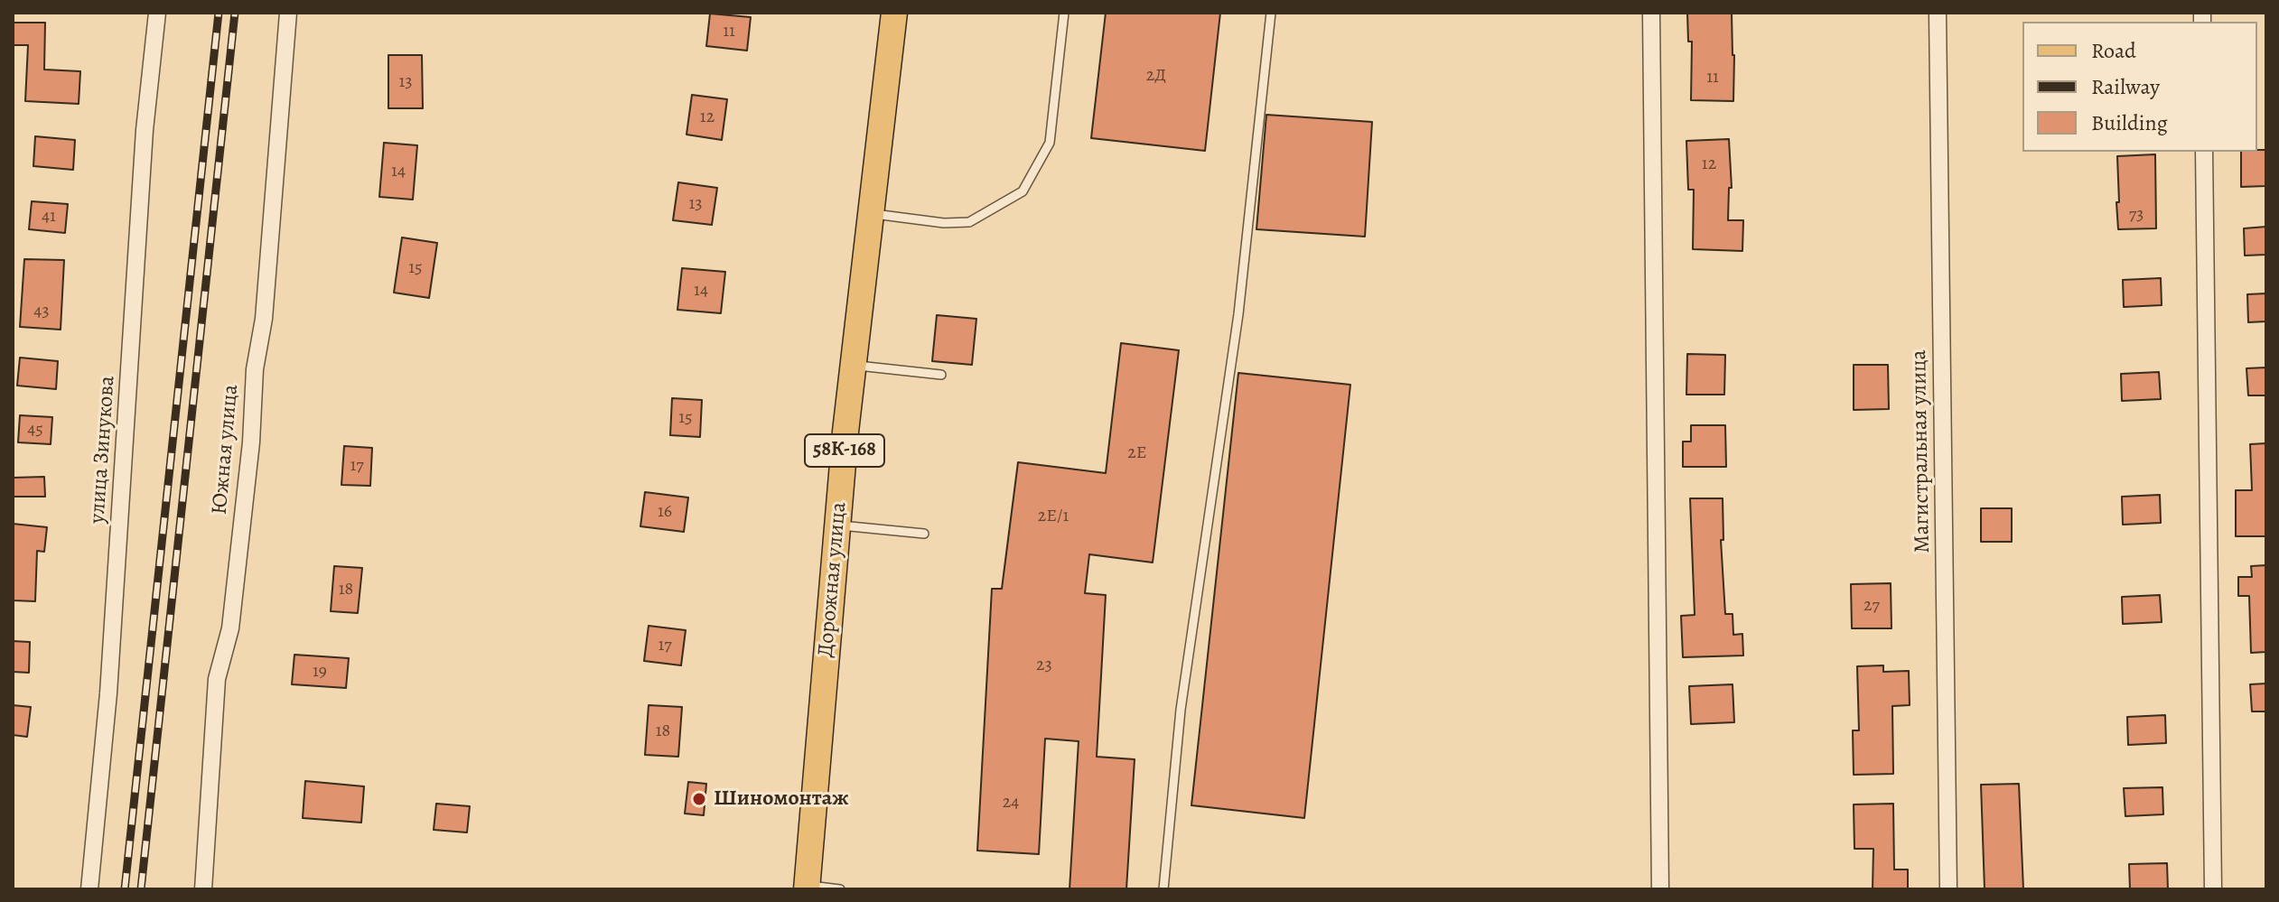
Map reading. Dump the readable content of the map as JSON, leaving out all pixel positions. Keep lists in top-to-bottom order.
{
  "streets": {
    "main road": ["58К-168", "Дорожная улица"],
    "street": ["улица Зинукова", "Южная улица", "Магистральная улица"]
  },
  "places": ["Шиномонтаж"],
  "house_numbers": [
    "11",
    "2Д",
    "11",
    "13",
    "12",
    "12",
    "14",
    "13",
    "73",
    "41",
    "15",
    "14",
    "43",
    "15",
    "45",
    "2Е",
    "17",
    "16",
    "2Е/1",
    "18",
    "27",
    "17",
    "23",
    "19",
    "18",
    "24"
  ],
  "legend": ["Road", "Railway", "Building"]
}
